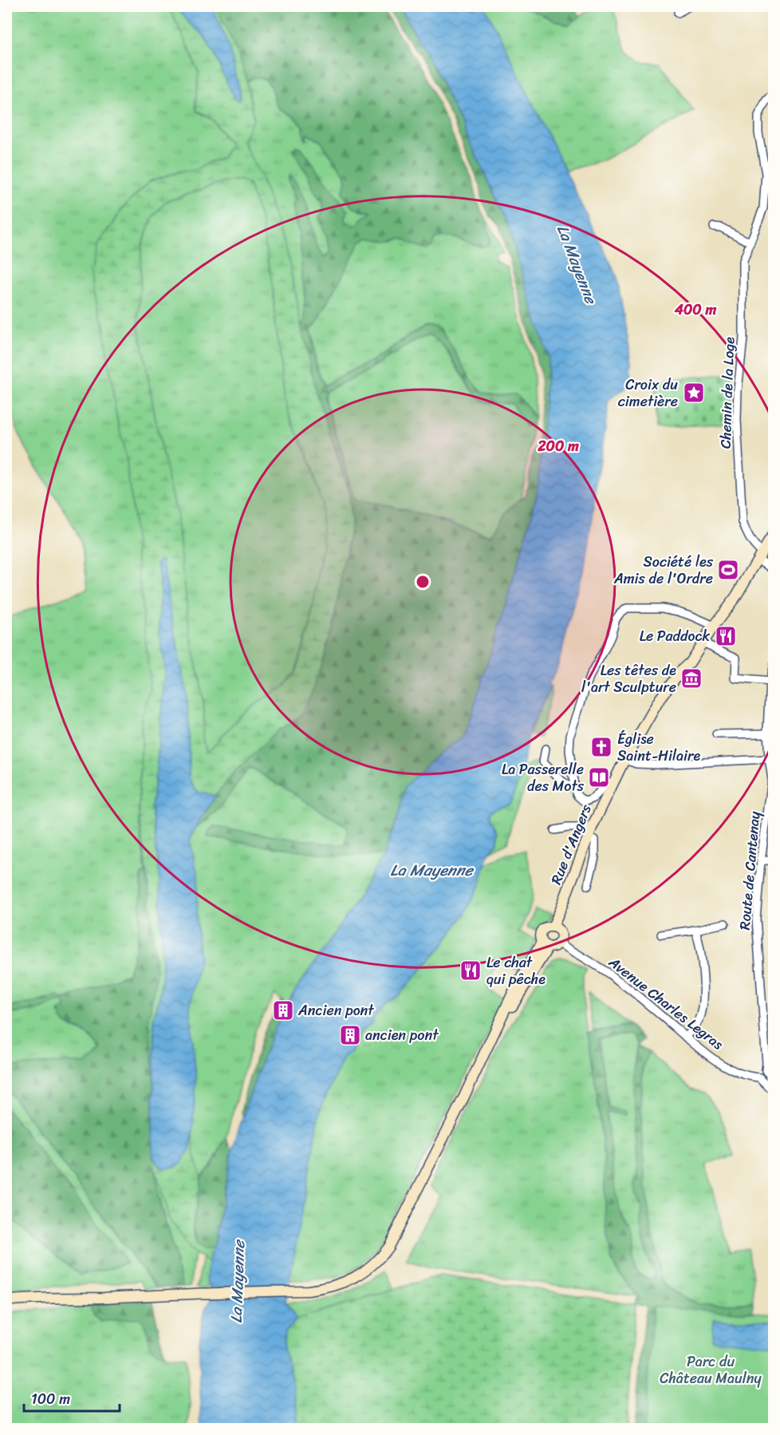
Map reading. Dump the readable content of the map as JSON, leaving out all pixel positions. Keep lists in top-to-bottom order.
{
  "streets": {
    "main road": ["Rue d'Angers"],
    "street": ["Chemin de la Loge", "Route de Cantenay", "Avenue Charles Legras"]
  },
  "crossings": [
    ["Chemin de la Loge", "Rue d'Angers"],
    ["Rue d'Angers", "Avenue Charles Legras"],
    ["Route de Cantenay", "Avenue Charles Legras"]
  ],
  "water": ["La Mayenne"],
  "parks": ["Parc du Château Maulny"],
  "places": {
    "place": ["Croix du cimetière"],
    "sports": ["Société les Amis de l'Ordre"],
    "restaurant": ["Le Paddock", "Le chat qui pêche"],
    "museum": ["Les têtes de l'art Sculpture"],
    "church": ["Église Saint-Hilaire"],
    "library": ["La Passerelle des Mots"],
    "building": ["Ancien pont", "ancien pont"]
  },
  "scale_bar": "100 m",
  "rings": ["400 m", "200 m"]
}
